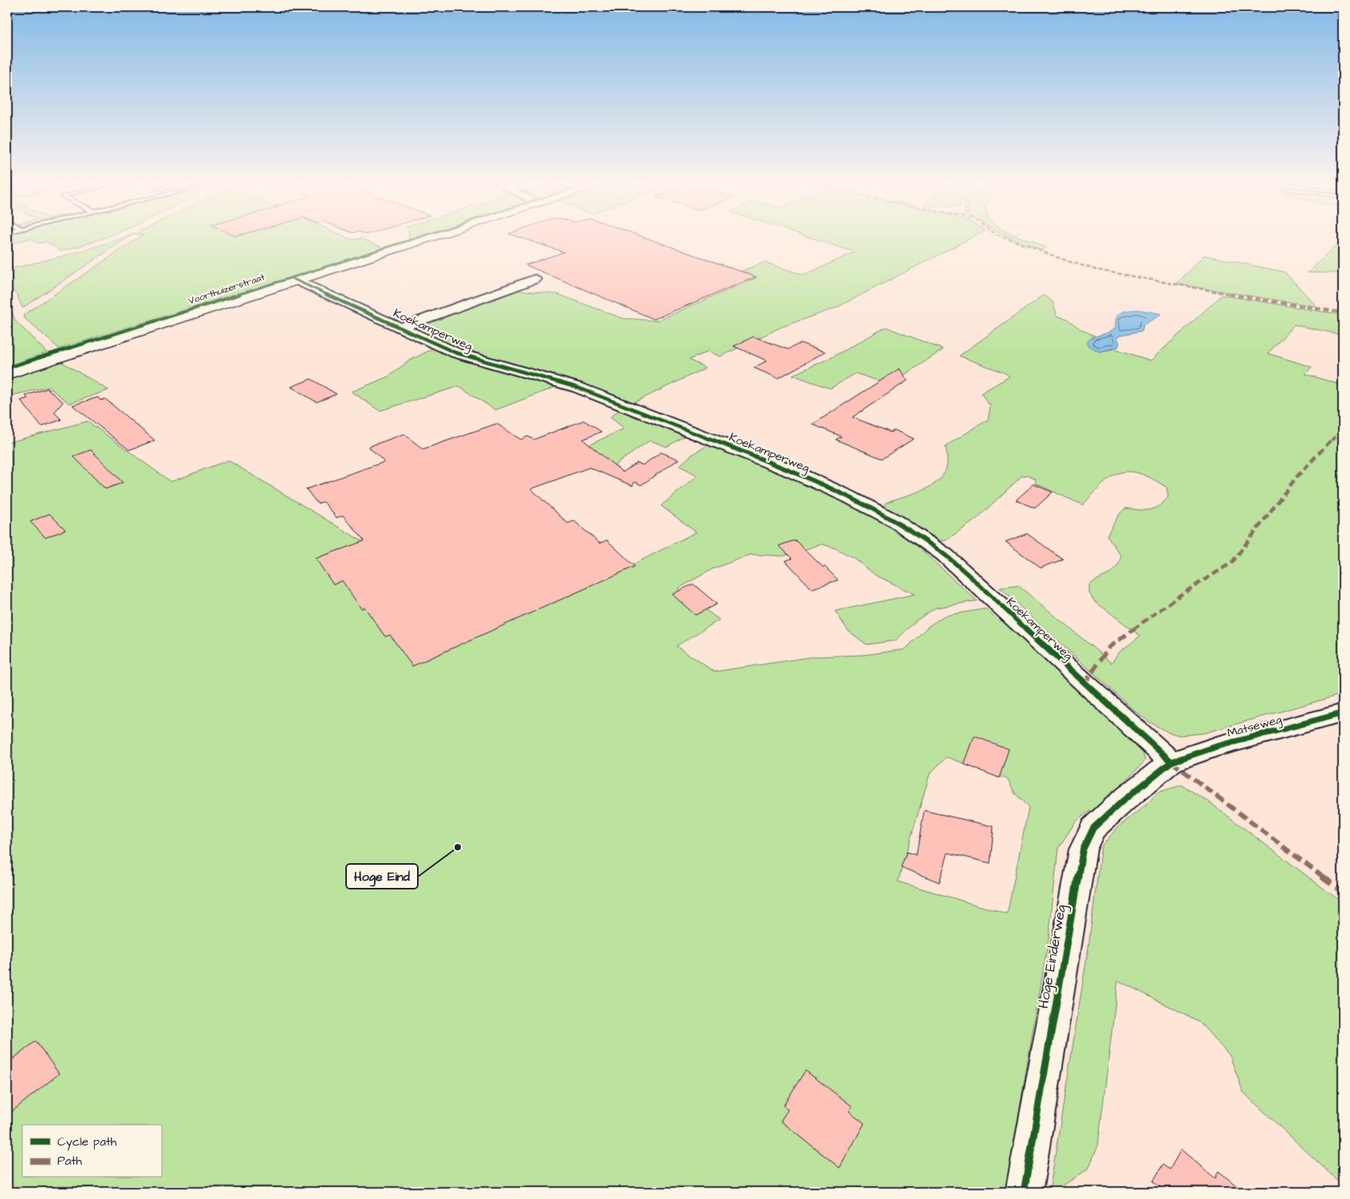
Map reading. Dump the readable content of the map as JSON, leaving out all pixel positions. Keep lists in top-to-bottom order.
{
  "streets": {
    "main road": ["Voorthuizerstraat"],
    "street": ["Koekamperweg", "Matseweg", "Hoge Einderweg"]
  },
  "crossings": [
    ["Voorthuizerstraat", "Koekamperweg"],
    ["Koekamperweg", "Matseweg"],
    ["Koekamperweg", "Hoge Einderweg"],
    ["Matseweg", "Hoge Einderweg"]
  ],
  "places": ["Hoge Eind"],
  "legend": ["Cycle path", "Path"]
}
